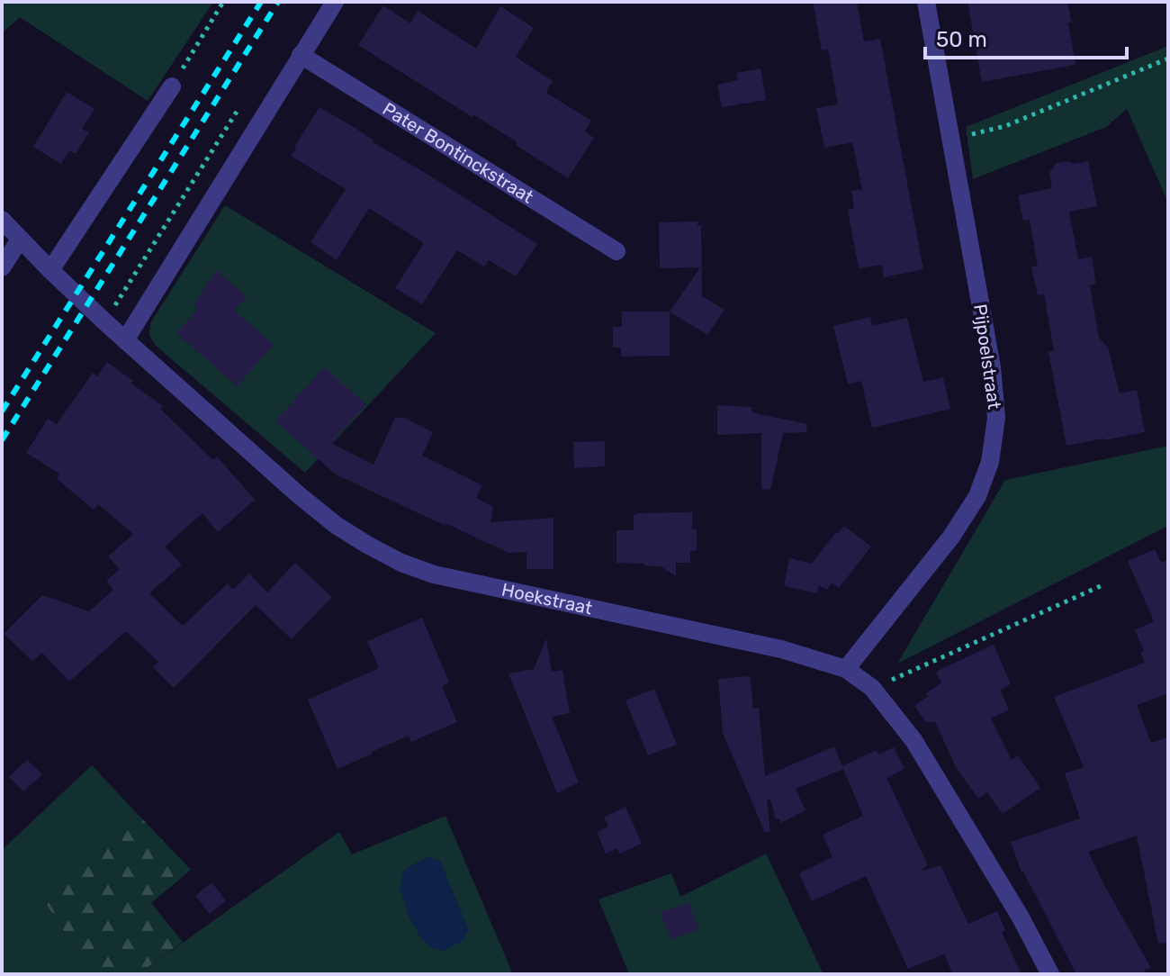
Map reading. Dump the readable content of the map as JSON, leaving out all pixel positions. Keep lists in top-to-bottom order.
{
  "streets": {
    "street": ["Pater Bontinckstraat", "Pijpoelstraat", "Hoekstraat"]
  },
  "crossings": [
    ["Pijpoelstraat", "Hoekstraat"]
  ],
  "scale_bar": "50 m"
}
